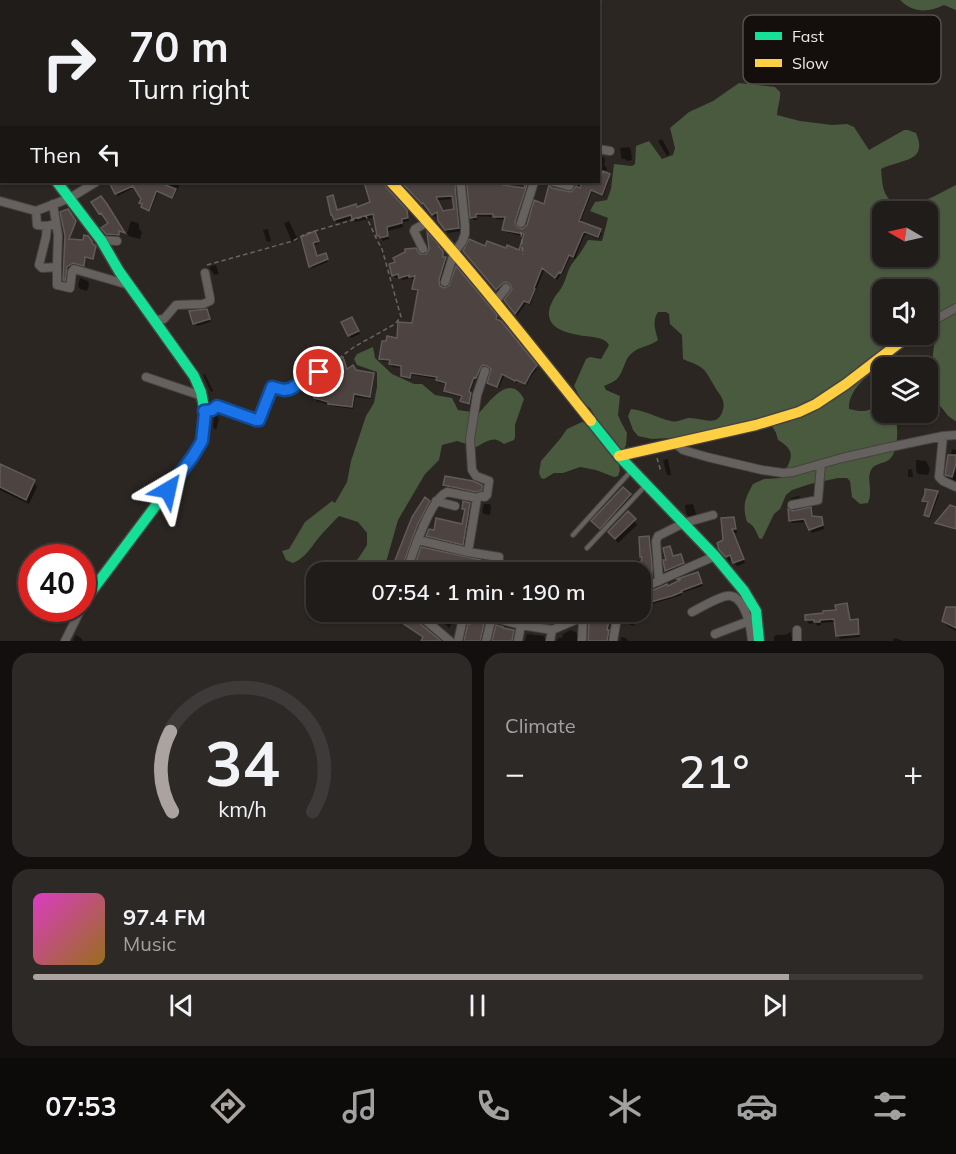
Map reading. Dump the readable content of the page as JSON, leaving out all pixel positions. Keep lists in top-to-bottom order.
{
  "legend": ["Fast", "Slow"],
  "north": "left",
  "page": {
    "turn": ["70 m", "Turn right"],
    "then": "Then",
    "limit": "40",
    "trip": "07:54 · 1 min · 190 m",
    "tile": "Climate",
    "heat": ["−", "21°", "+"],
    "song": ["97.4 FM", "Music"],
    "tabs": "07:53",
    "gauge": ["34", "km/h"]
  }
}
